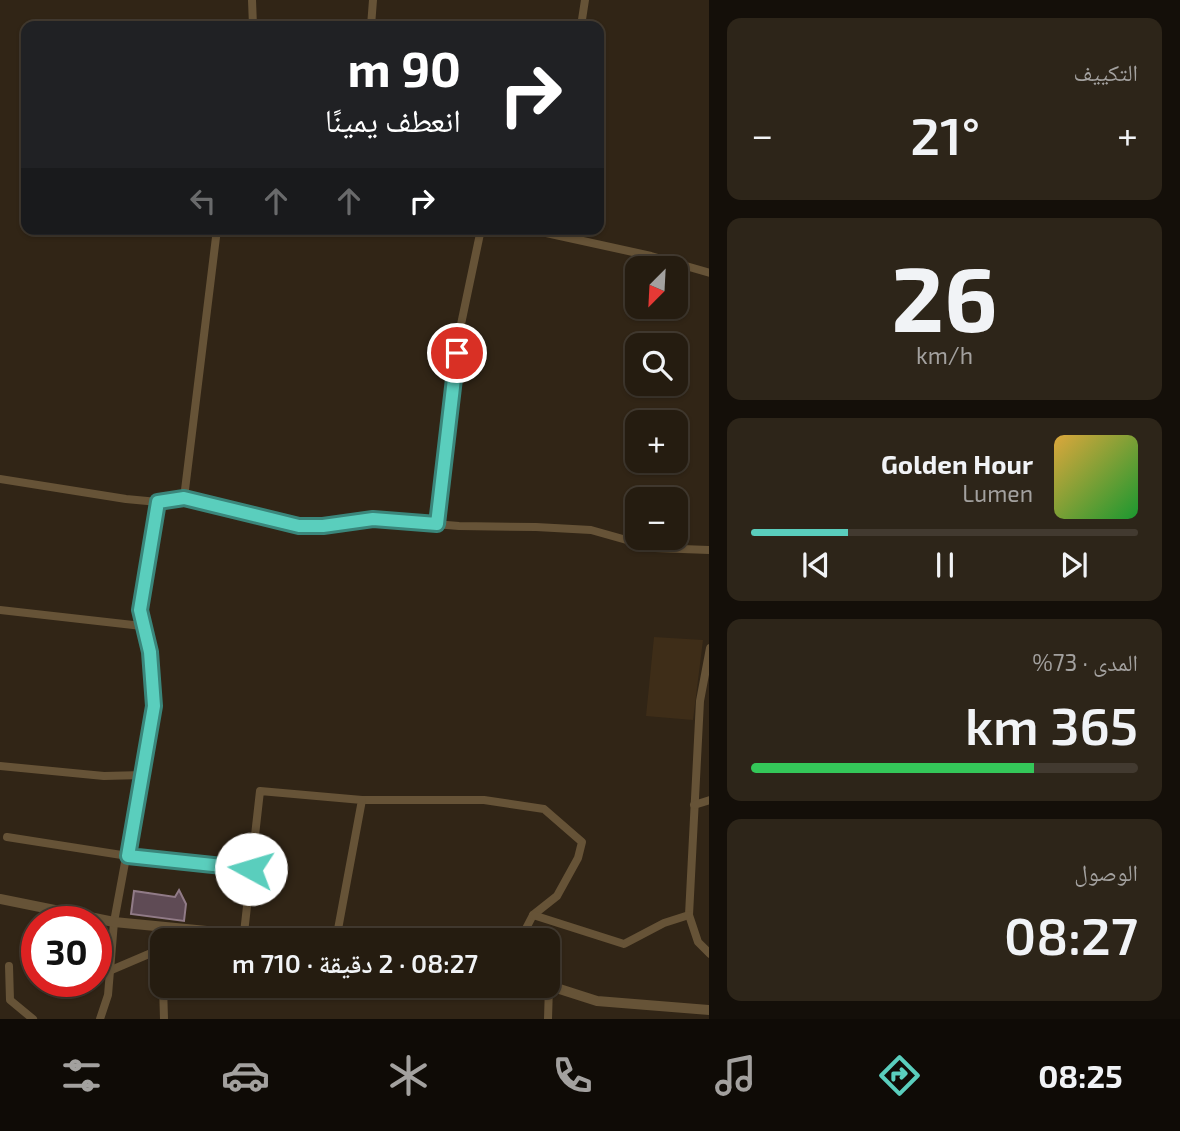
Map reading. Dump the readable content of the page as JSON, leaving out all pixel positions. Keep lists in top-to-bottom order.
{
  "north": "bottom left",
  "page": {
    "tile": [
      "التكييف",
      ["26", "km/h"],
      ["المدى · 73%", "365 km"],
      ["الوصول", "08:27"]
    ],
    "turn": ["90 m", "انعطف يمينًا"],
    "heat": ["−", "21°", "+"],
    "map_buttons": ["+", "−"],
    "song": ["Golden Hour", "Lumen"],
    "limit": "30",
    "trip": "08:27 · 2 دقيقة · 710 m",
    "tabs": "08:25"
  }
}
